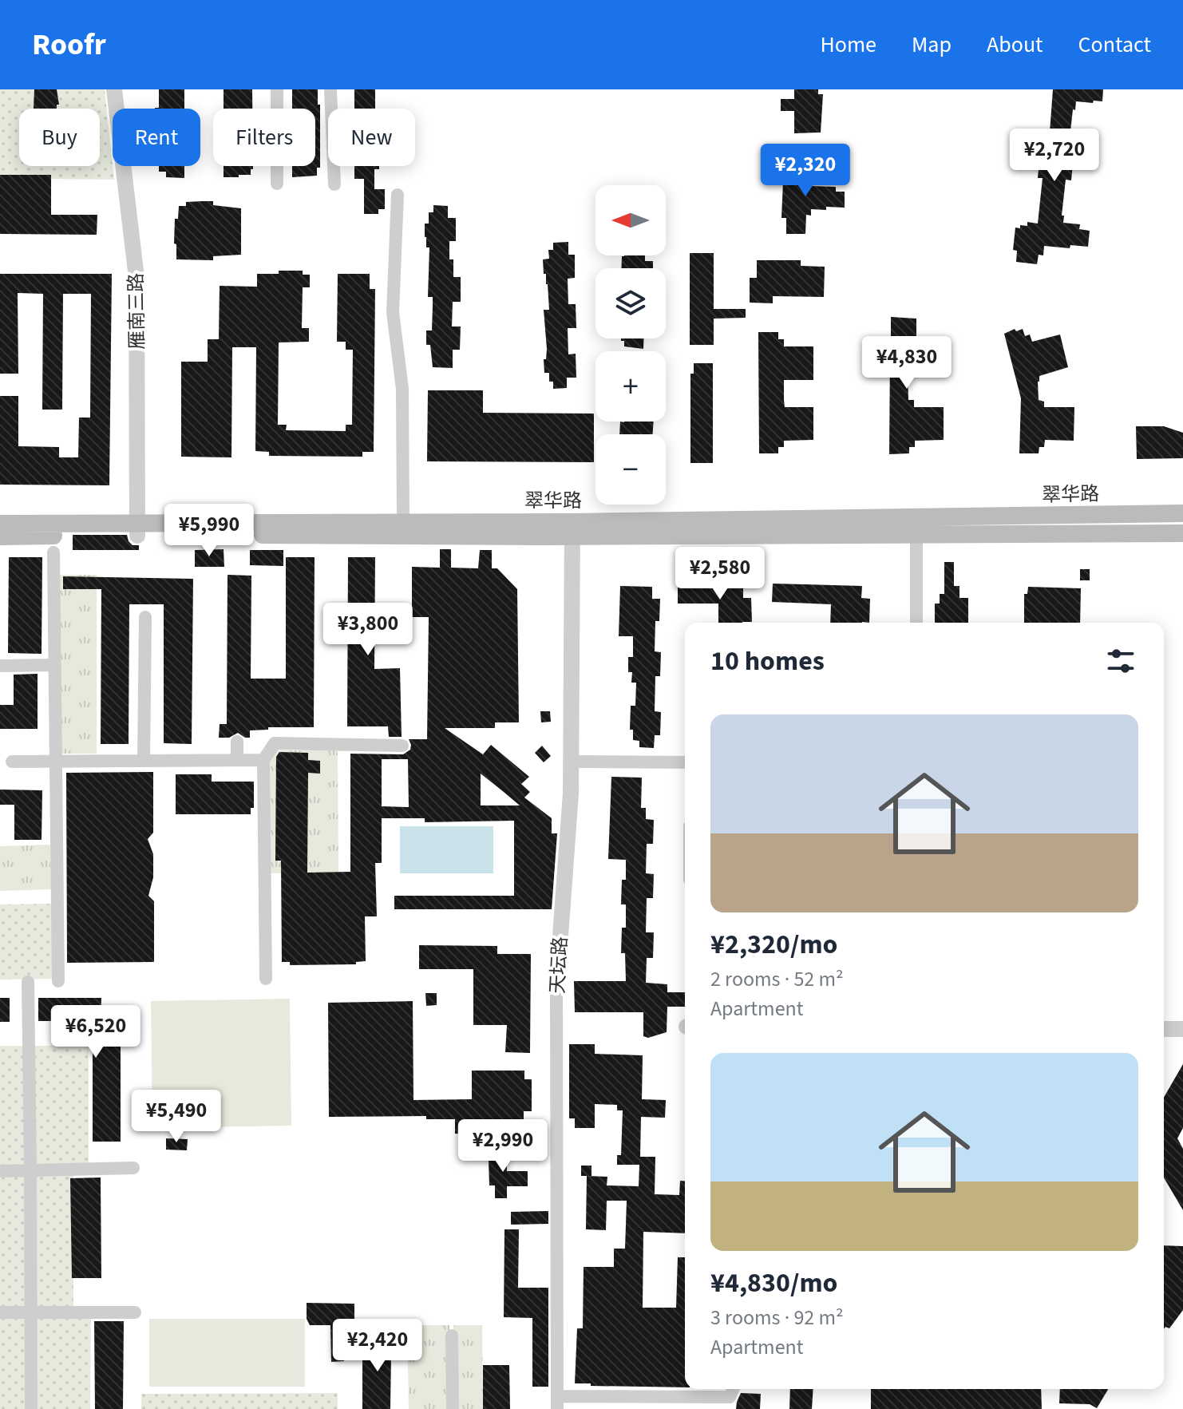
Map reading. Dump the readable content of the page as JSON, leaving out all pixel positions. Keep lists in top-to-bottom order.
{
  "streets": {
    "main road": ["翠华路"],
    "street": ["雁南三路", "天坛路"]
  },
  "crossings": [
    ["雁南三路", "翠华路"],
    ["翠华路", "天坛路"]
  ],
  "north": "left",
  "page": {
    "header": "Roofr",
    "nav": [
      "Home",
      "Map",
      "About",
      "Contact"
    ],
    "chip": [
      "Buy",
      "Rent",
      "Filters",
      "New"
    ],
    "price": [
      "¥2,720",
      "¥2,320",
      "¥4,830",
      "¥5,990",
      "¥2,580",
      "¥3,800",
      "¥6,520",
      "¥5,490",
      "¥2,990",
      "¥2,420"
    ],
    "map_buttons": ["+", "−"],
    "heading": "10 homes",
    "list": [
      {
        "name": "¥2,320/mo",
        "note": "2 rooms · 52 m² · Apartment"
      },
      {
        "name": "¥4,830/mo",
        "note": "3 rooms · 92 m² · Apartment"
      }
    ]
  }
}
